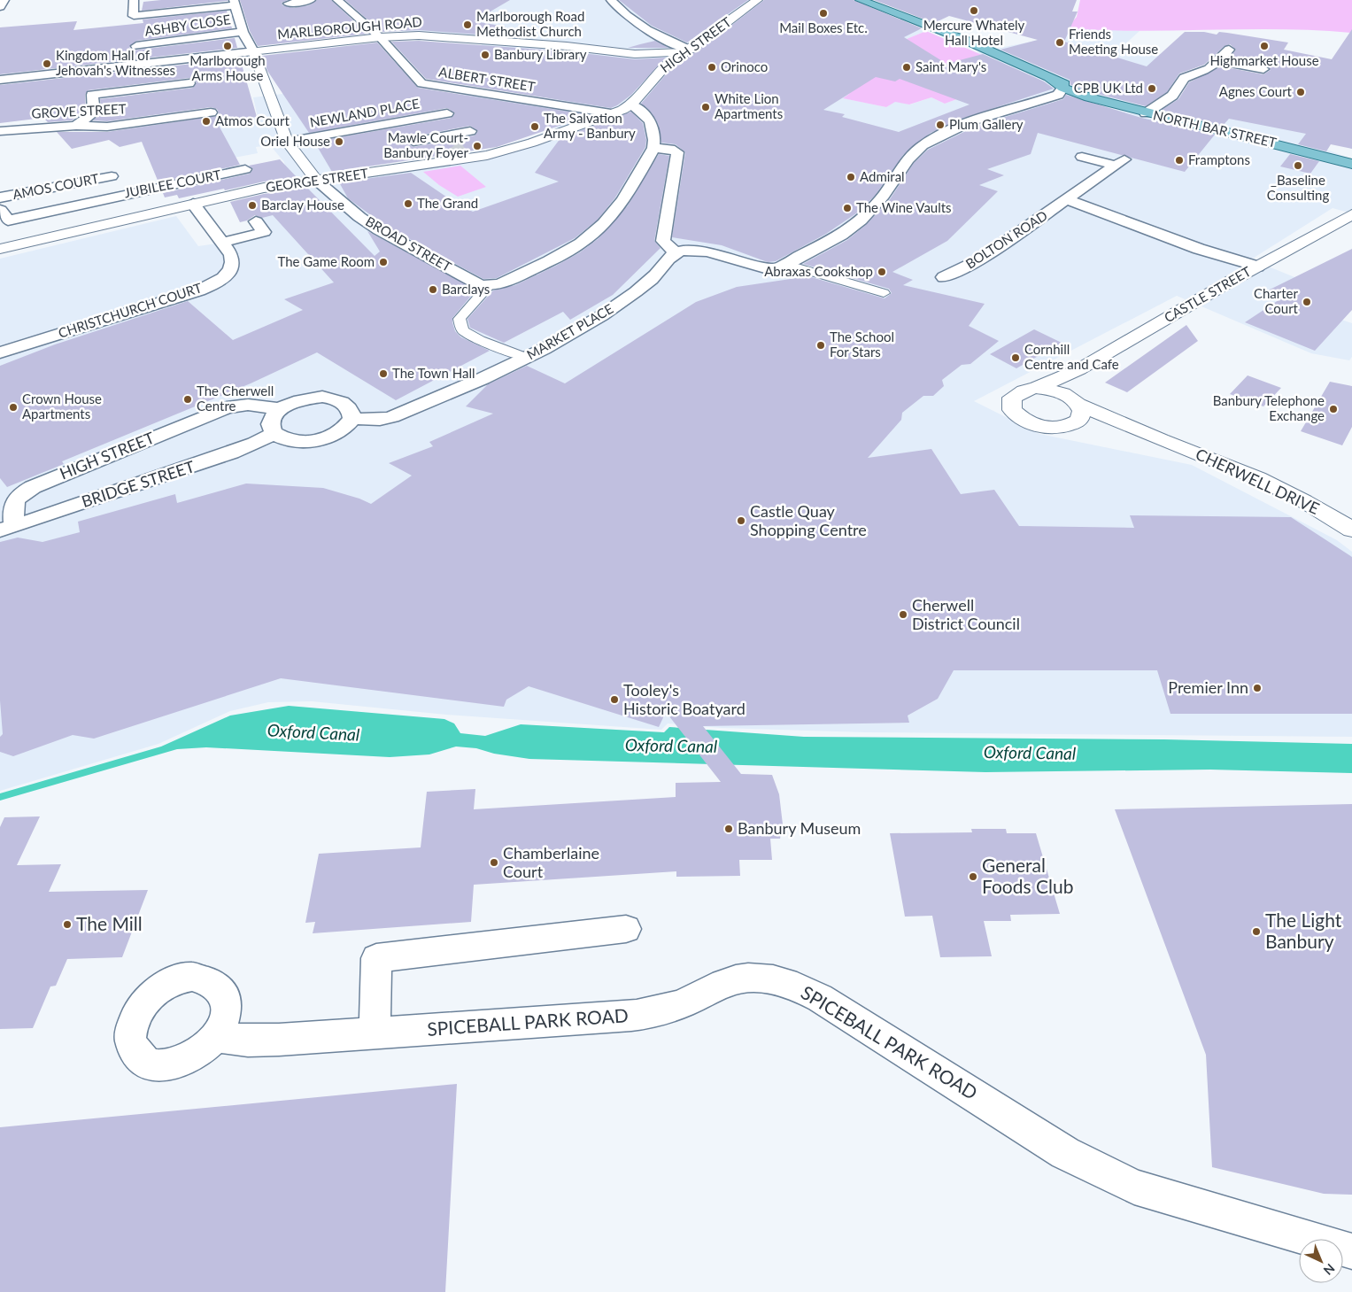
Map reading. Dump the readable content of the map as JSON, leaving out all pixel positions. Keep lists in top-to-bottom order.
{
  "streets": {
    "main road": ["NORTH BAR STREET"],
    "street": [
      "ASHBY CLOSE",
      "MARLBOROUGH ROAD",
      "HIGH STREET",
      "ALBERT STREET",
      "GROVE STREET",
      "NEWLAND PLACE",
      "GEORGE STREET",
      "JUBILEE COURT",
      "AMOS COURT",
      "BOLTON ROAD",
      "BROAD STREET",
      "CASTLE STREET",
      "CHRISTCHURCH COURT",
      "MARKET PLACE",
      "CHERWELL DRIVE",
      "BRIDGE STREET",
      "SPICEBALL PARK ROAD"
    ]
  },
  "crossings": [
    ["MARLBOROUGH ROAD", "HIGH STREET"],
    ["MARLBOROUGH ROAD", "ALBERT STREET"],
    ["MARLBOROUGH ROAD", "BROAD STREET"],
    ["HIGH STREET", "GEORGE STREET"],
    ["HIGH STREET", "BRIDGE STREET"],
    ["ALBERT STREET", "GEORGE STREET"],
    ["NEWLAND PLACE", "BROAD STREET"],
    ["GEORGE STREET", "BROAD STREET"],
    ["GEORGE STREET", "CHRISTCHURCH COURT"],
    ["CASTLE STREET", "CHERWELL DRIVE"]
  ],
  "water": ["Oxford Canal"],
  "places": [
    "Mercure Whately Hall Hotel",
    "Mail Boxes Etc.",
    "Marlborough Road Methodist Church",
    "Friends Meeting House",
    "Marlborough Arms House",
    "Highmarket House",
    "Banbury Library",
    "Kingdom Hall of Jehovah's Witnesses",
    "Orinoco",
    "Saint Mary's",
    "CPB UK Ltd",
    "Agnes Court",
    "White Lion Apartments",
    "Atmos Court",
    "Plum Gallery",
    "The Salvation Army - Banbury",
    "Oriel House",
    "Mawle Court- Banbury Foyer",
    "Framptons",
    "_Baseline Consulting",
    "Admiral",
    "The Grand",
    "Barclay House",
    "The Wine Vaults",
    "The Game Room",
    "Abraxas Cookshop",
    "Barclays",
    "Charter Court",
    "The School For Stars",
    "Cornhill Centre and Cafe",
    "The Town Hall",
    "The Cherwell Centre",
    "Crown House Apartments",
    "Banbury Telephone Exchange",
    "Castle Quay Shopping Centre",
    "Cherwell District Council",
    "Premier Inn",
    "Tooley's Historic Boatyard",
    "Banbury Museum",
    "Chamberlaine Court",
    "General Foods Club",
    "The Mill",
    "The Light Banbury"
  ],
  "north": "bottom right"
}
